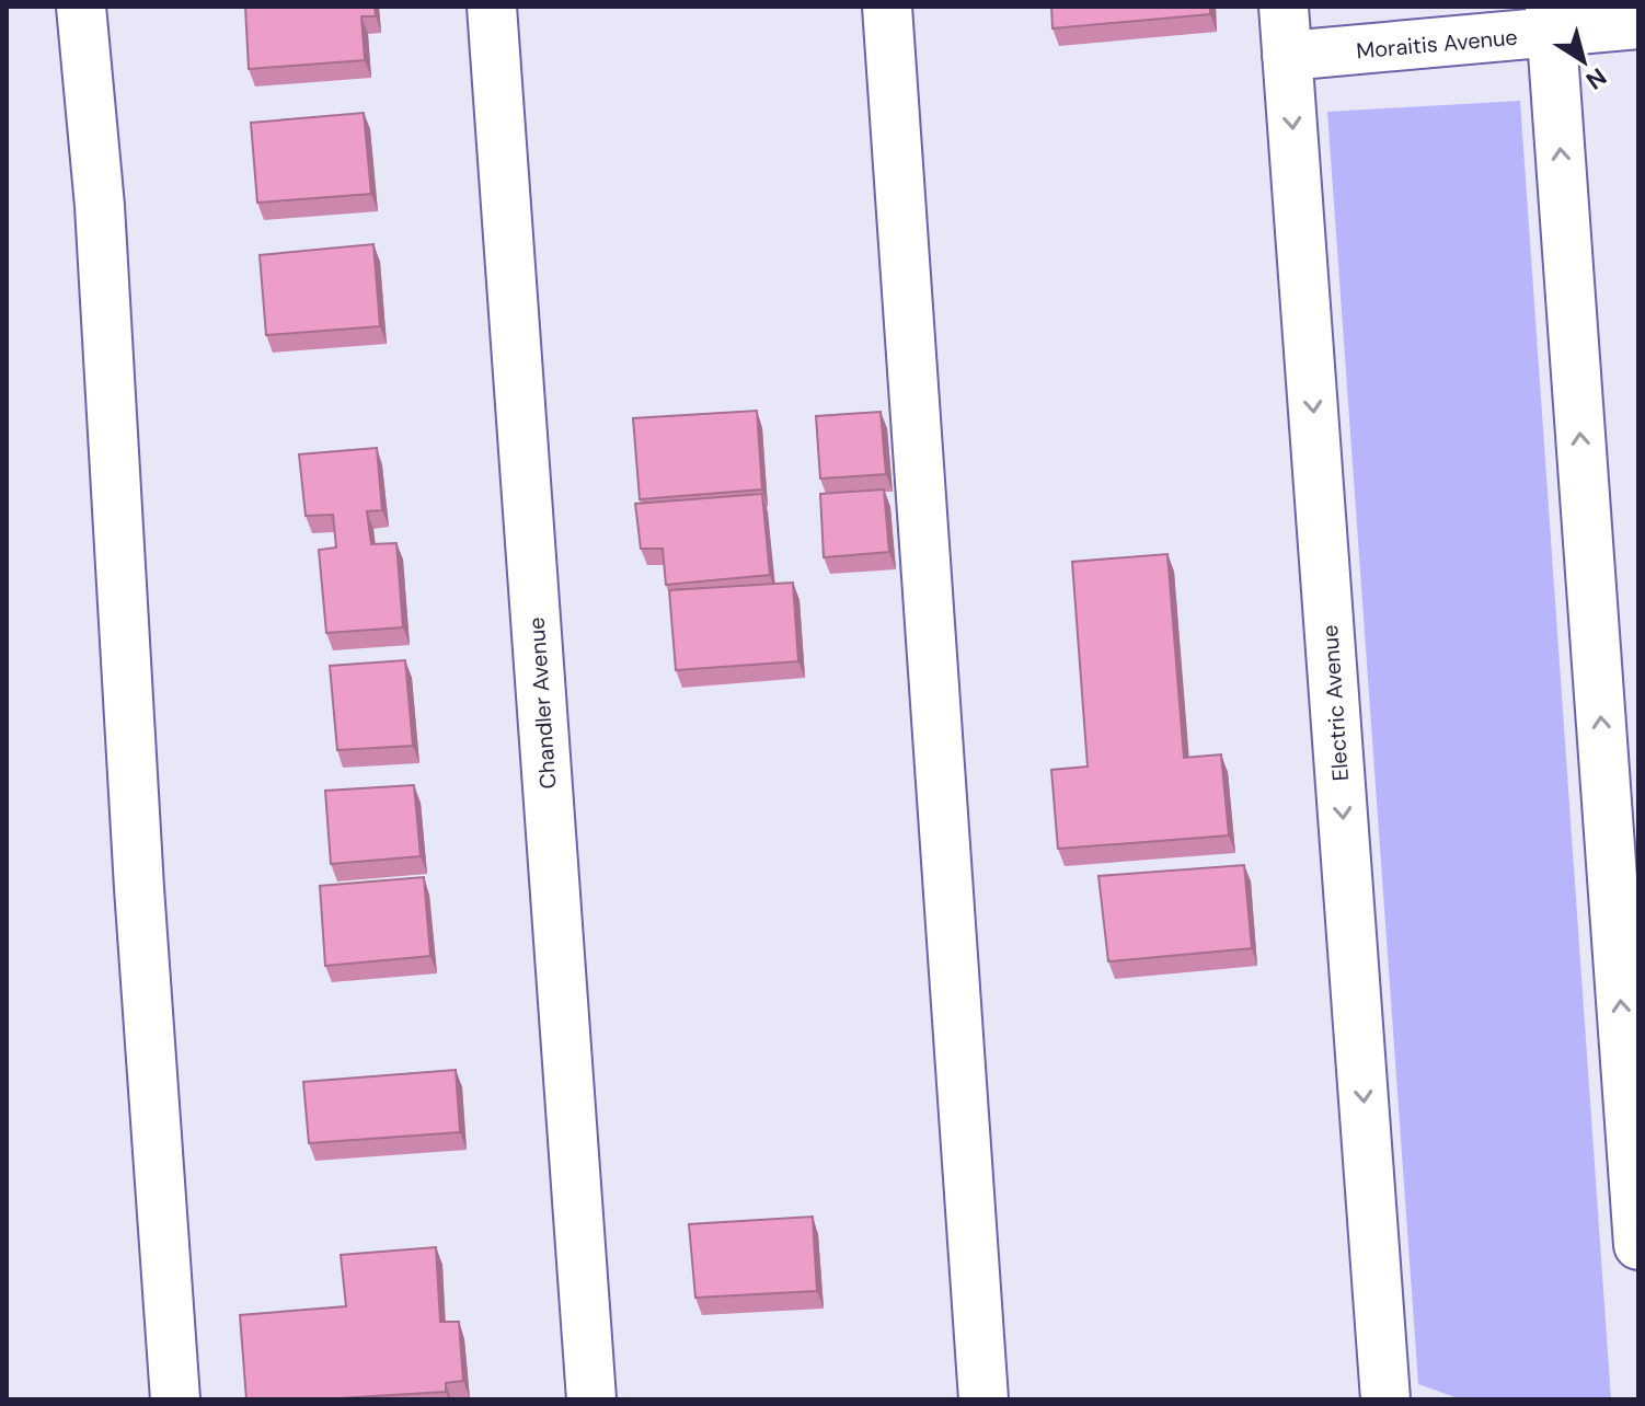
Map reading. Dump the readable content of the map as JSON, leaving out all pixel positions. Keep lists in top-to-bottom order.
{
  "streets": {
    "street": ["Moraitis Avenue", "Chandler Avenue", "Electric Avenue"]
  },
  "crossings": [
    ["Moraitis Avenue", "Electric Avenue"]
  ],
  "north": "bottom right"
}
